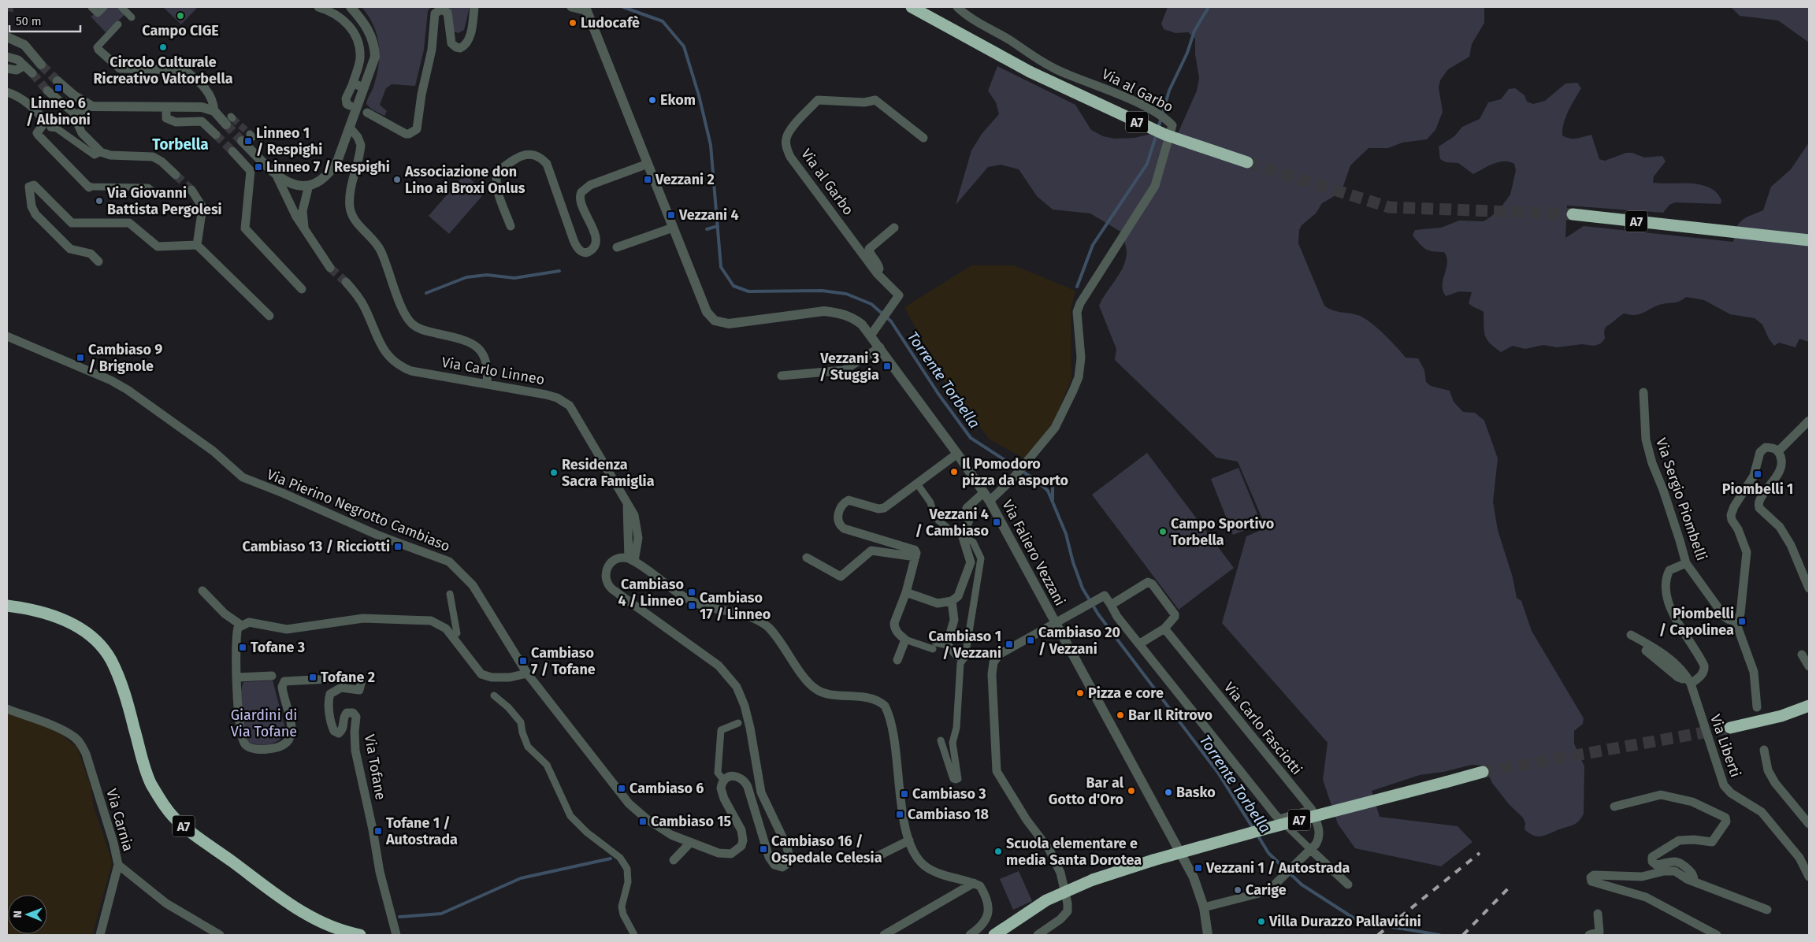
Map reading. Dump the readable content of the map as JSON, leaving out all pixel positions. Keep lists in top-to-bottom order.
{
  "streets": {
    "highway": ["A7"],
    "street": [
      "Via al Garbo",
      "Via Carlo Linneo",
      "Via Sergio Piombelli",
      "Via Pierino Negrotto Cambiaso",
      "Via Faliero Vezzani",
      "Via Carlo Fasciotti",
      "Via Liberti",
      "Via Tofane",
      "Via Carnia"
    ]
  },
  "crossings": [
    ["Via al Garbo", "Via Faliero Vezzani"],
    ["Via Faliero Vezzani", "Via Carlo Fasciotti"]
  ],
  "districts": ["Torbella"],
  "water": ["Torrente Torbella"],
  "parks": ["Giardini di Via Tofane"],
  "places": {
    "other": [
      "Campo CIGE",
      "Ludocafè",
      "Circolo Culturale Ricreativo Valtorbella",
      "Ekom",
      "Associazione don Lino ai Broxi Onlus",
      "Via Giovanni Battista Pergolesi",
      "Il Pomodoro pizza da asporto",
      "Residenza Sacra Famiglia",
      "Campo Sportivo Torbella",
      "Pizza e core",
      "Bar Il Ritrovo",
      "Bar al Gotto d'Oro",
      "Basko",
      "Scuola elementare e media Santa Dorotea",
      "Carige",
      "Villa Durazzo Pallavicini"
    ],
    "transit": [
      "Linneo 6 / Albinoni",
      "Linneo 1 / Respighi",
      "Linneo 7 / Respighi",
      "Vezzani 2",
      "Vezzani 4",
      "Cambiaso 9 / Brignole",
      "Vezzani 3 / Stuggia",
      "Piombelli 1",
      "Vezzani 4 / Cambiaso",
      "Cambiaso 13 / Ricciotti",
      "Cambiaso 4 / Linneo",
      "Cambiaso 17 / Linneo",
      "Piombelli / Capolinea",
      "Cambiaso 20 / Vezzani",
      "Cambiaso 1 / Vezzani",
      "Tofane 3",
      "Cambiaso 7 / Tofane",
      "Tofane 2",
      "Cambiaso 6",
      "Cambiaso 3",
      "Cambiaso 18",
      "Cambiaso 15",
      "Tofane 1 / Autostrada",
      "Cambiaso 16 / Ospedale Celesia",
      "Vezzani 1 / Autostrada"
    ]
  },
  "scale_bar": "50 m",
  "north": "left"
}
